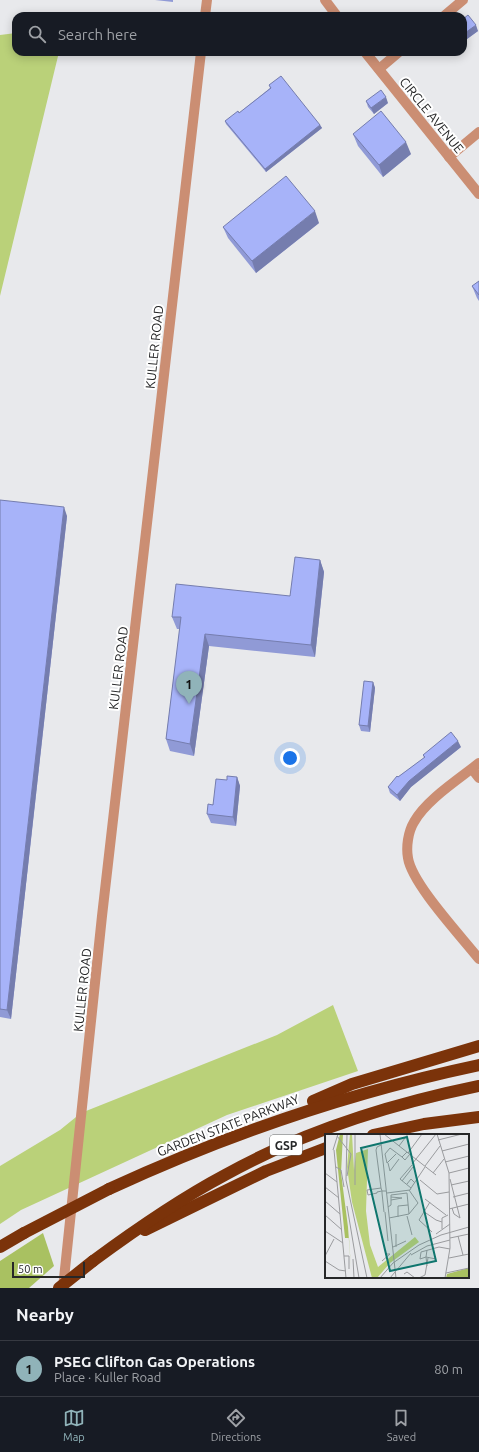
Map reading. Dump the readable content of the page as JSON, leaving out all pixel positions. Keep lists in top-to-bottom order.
{
  "streets": {
    "highway": ["GARDEN STATE PARKWAY", "GSP"],
    "street": ["CIRCLE AVENUE", "KULLER ROAD"]
  },
  "scale_bar": "50 m",
  "page": {
    "search": "Search here",
    "pins": "1",
    "scale": "50 m",
    "heading": "Nearby",
    "list": [
      {
        "mark": "1",
        "name": "PSEG Clifton Gas Operations",
        "note": "Place · Kuller Road",
        "value": "80 m"
      }
    ],
    "nav": ["Map", "Directions", "Saved"]
  }
}
